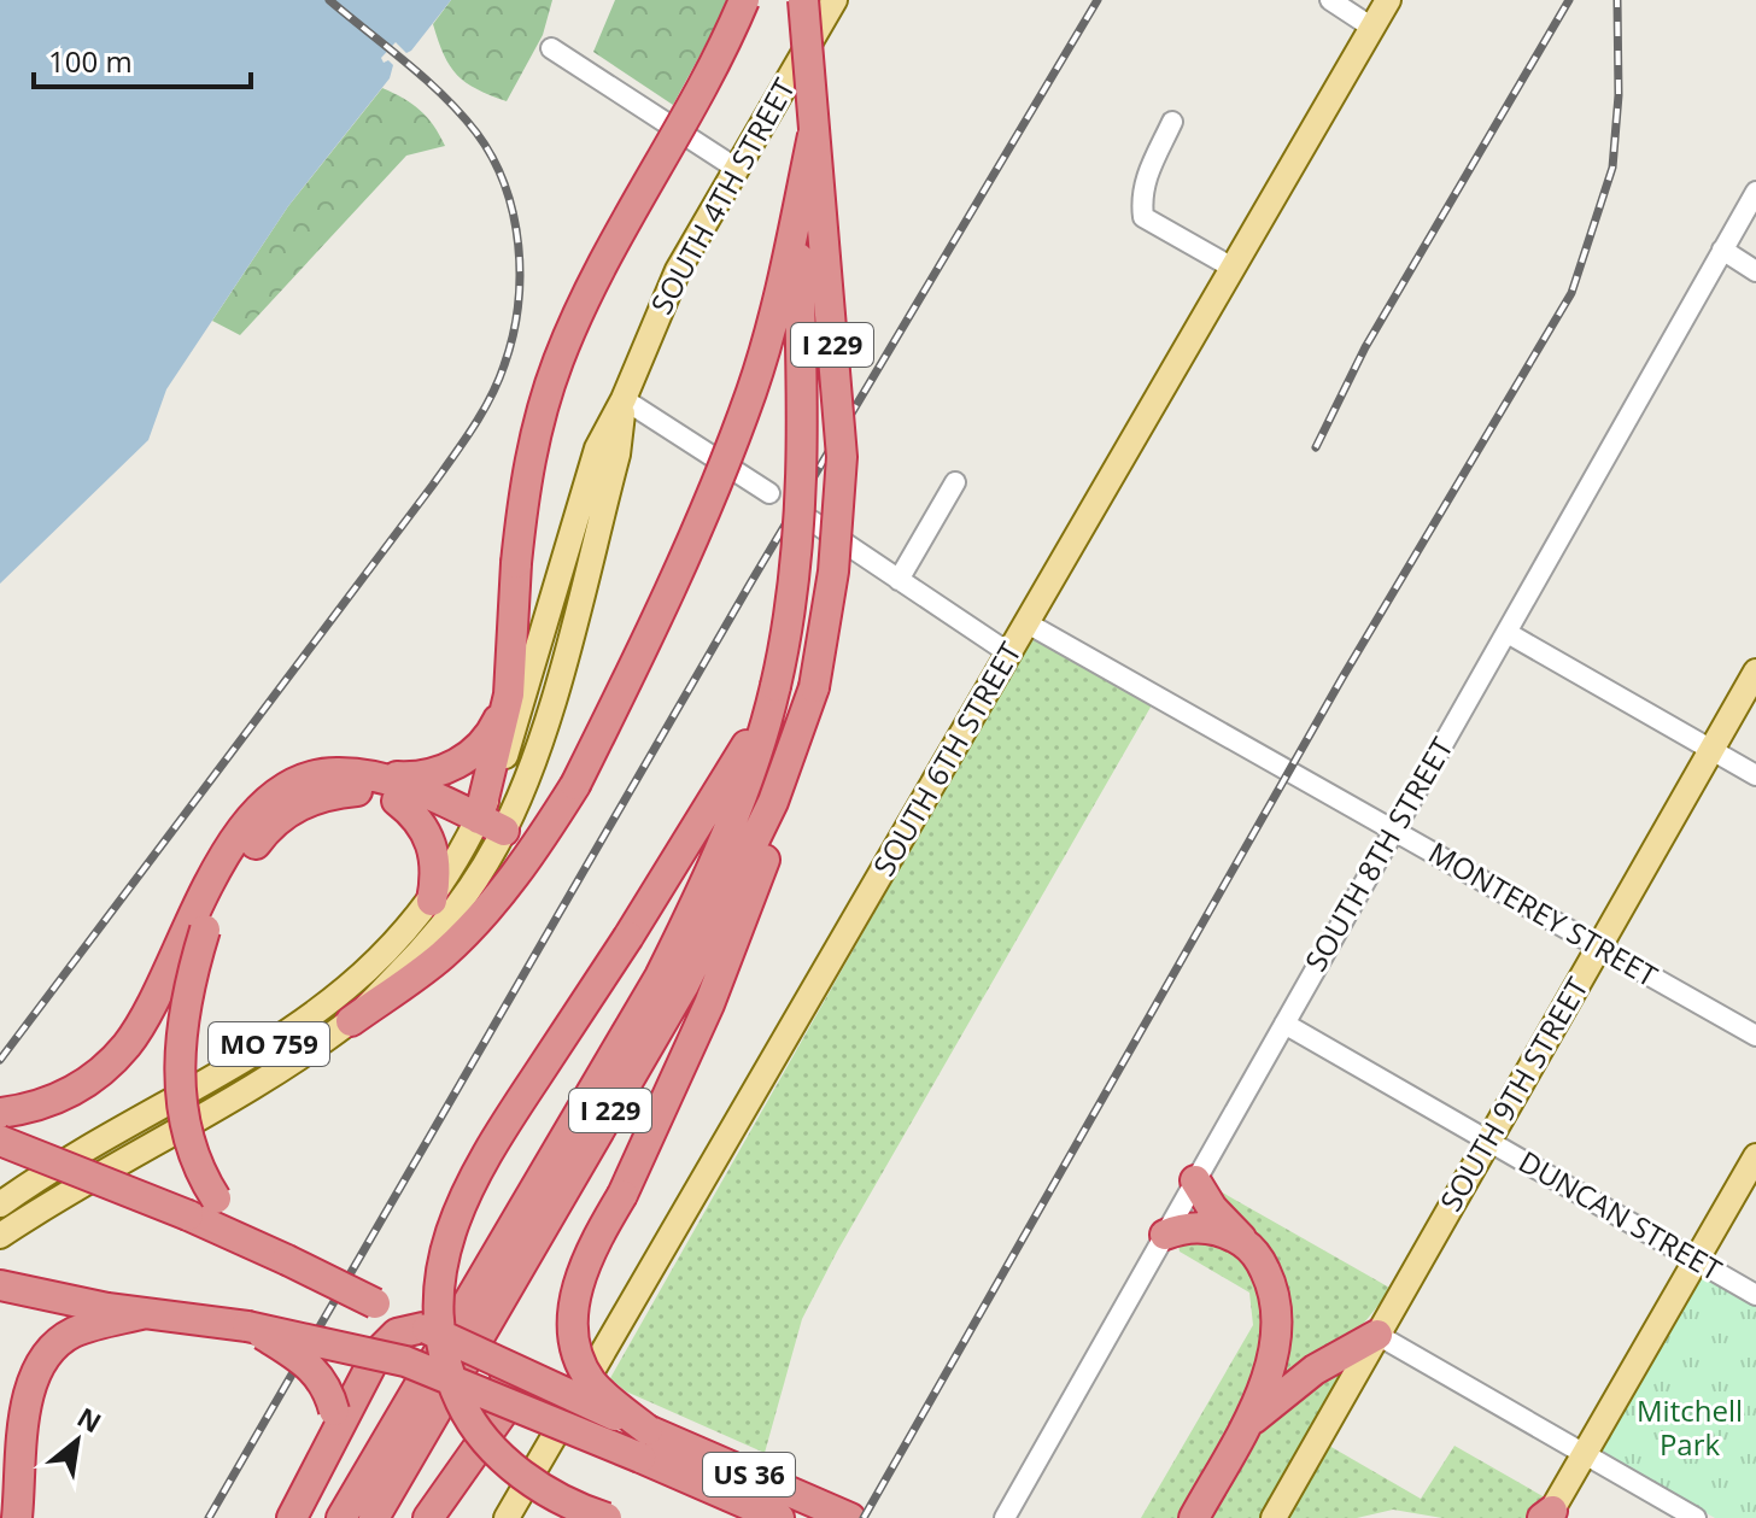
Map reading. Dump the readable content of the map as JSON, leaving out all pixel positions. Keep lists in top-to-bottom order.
{
  "streets": {
    "highway": ["I 229", "US 36"],
    "main road": [
      "SOUTH 4TH STREET",
      "SOUTH 6TH STREET",
      "MO 759",
      "SOUTH 9TH STREET"
    ],
    "street": ["SOUTH 8TH STREET", "MONTEREY STREET", "DUNCAN STREET"]
  },
  "crossings": [
    ["SOUTH 4TH STREET", "MO 759"],
    ["SOUTH 6TH STREET", "MONTEREY STREET"],
    ["SOUTH 8TH STREET", "MONTEREY STREET"],
    ["SOUTH 8TH STREET", "DUNCAN STREET"],
    ["MONTEREY STREET", "SOUTH 9TH STREET"],
    ["SOUTH 9TH STREET", "DUNCAN STREET"]
  ],
  "parks": ["Mitchell Park"],
  "scale_bar": "100 m",
  "north": "top right"
}
